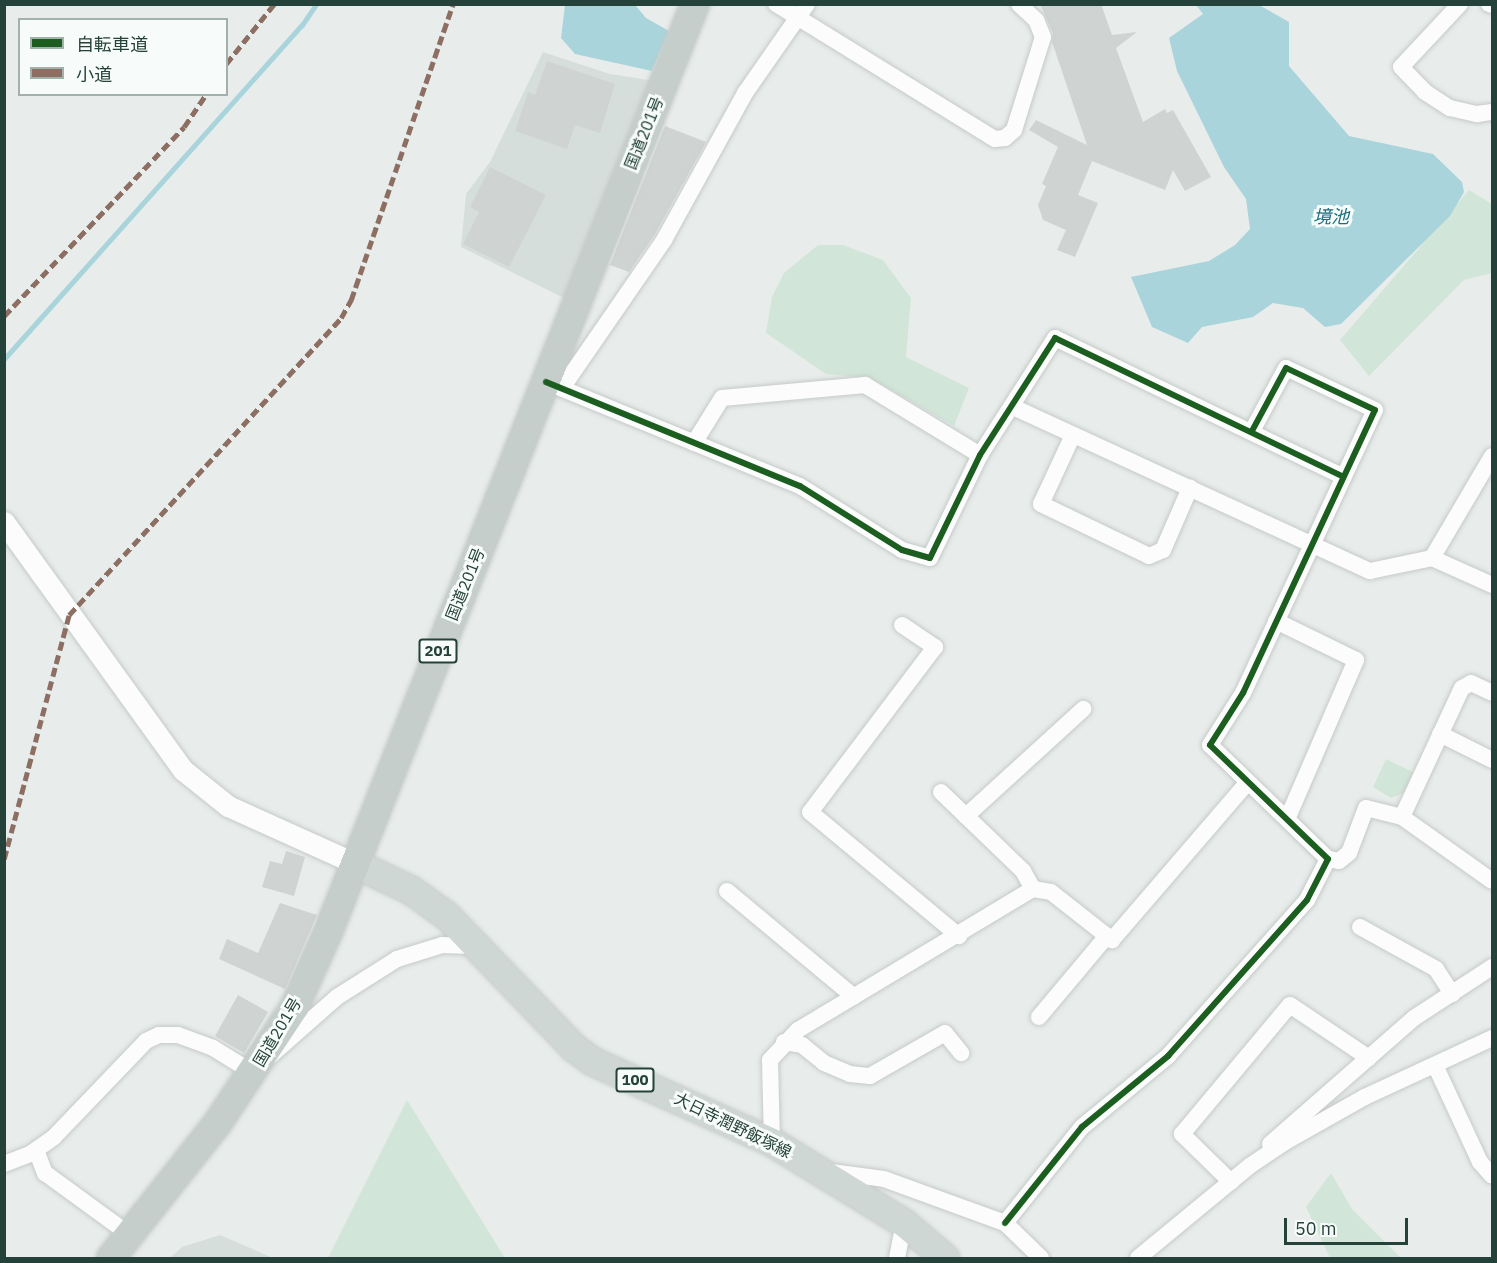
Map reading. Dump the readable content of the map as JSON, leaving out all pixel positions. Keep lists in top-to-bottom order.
{
  "streets": {
    "highway": ["国道201号", "201"],
    "main road": ["100", "大日寺潤野飯塚線"]
  },
  "crossings": [
    ["国道201号", "大日寺潤野飯塚線"]
  ],
  "water": ["境池"],
  "legend": ["自転車道", "小道"],
  "scale_bar": "50 m"
}
